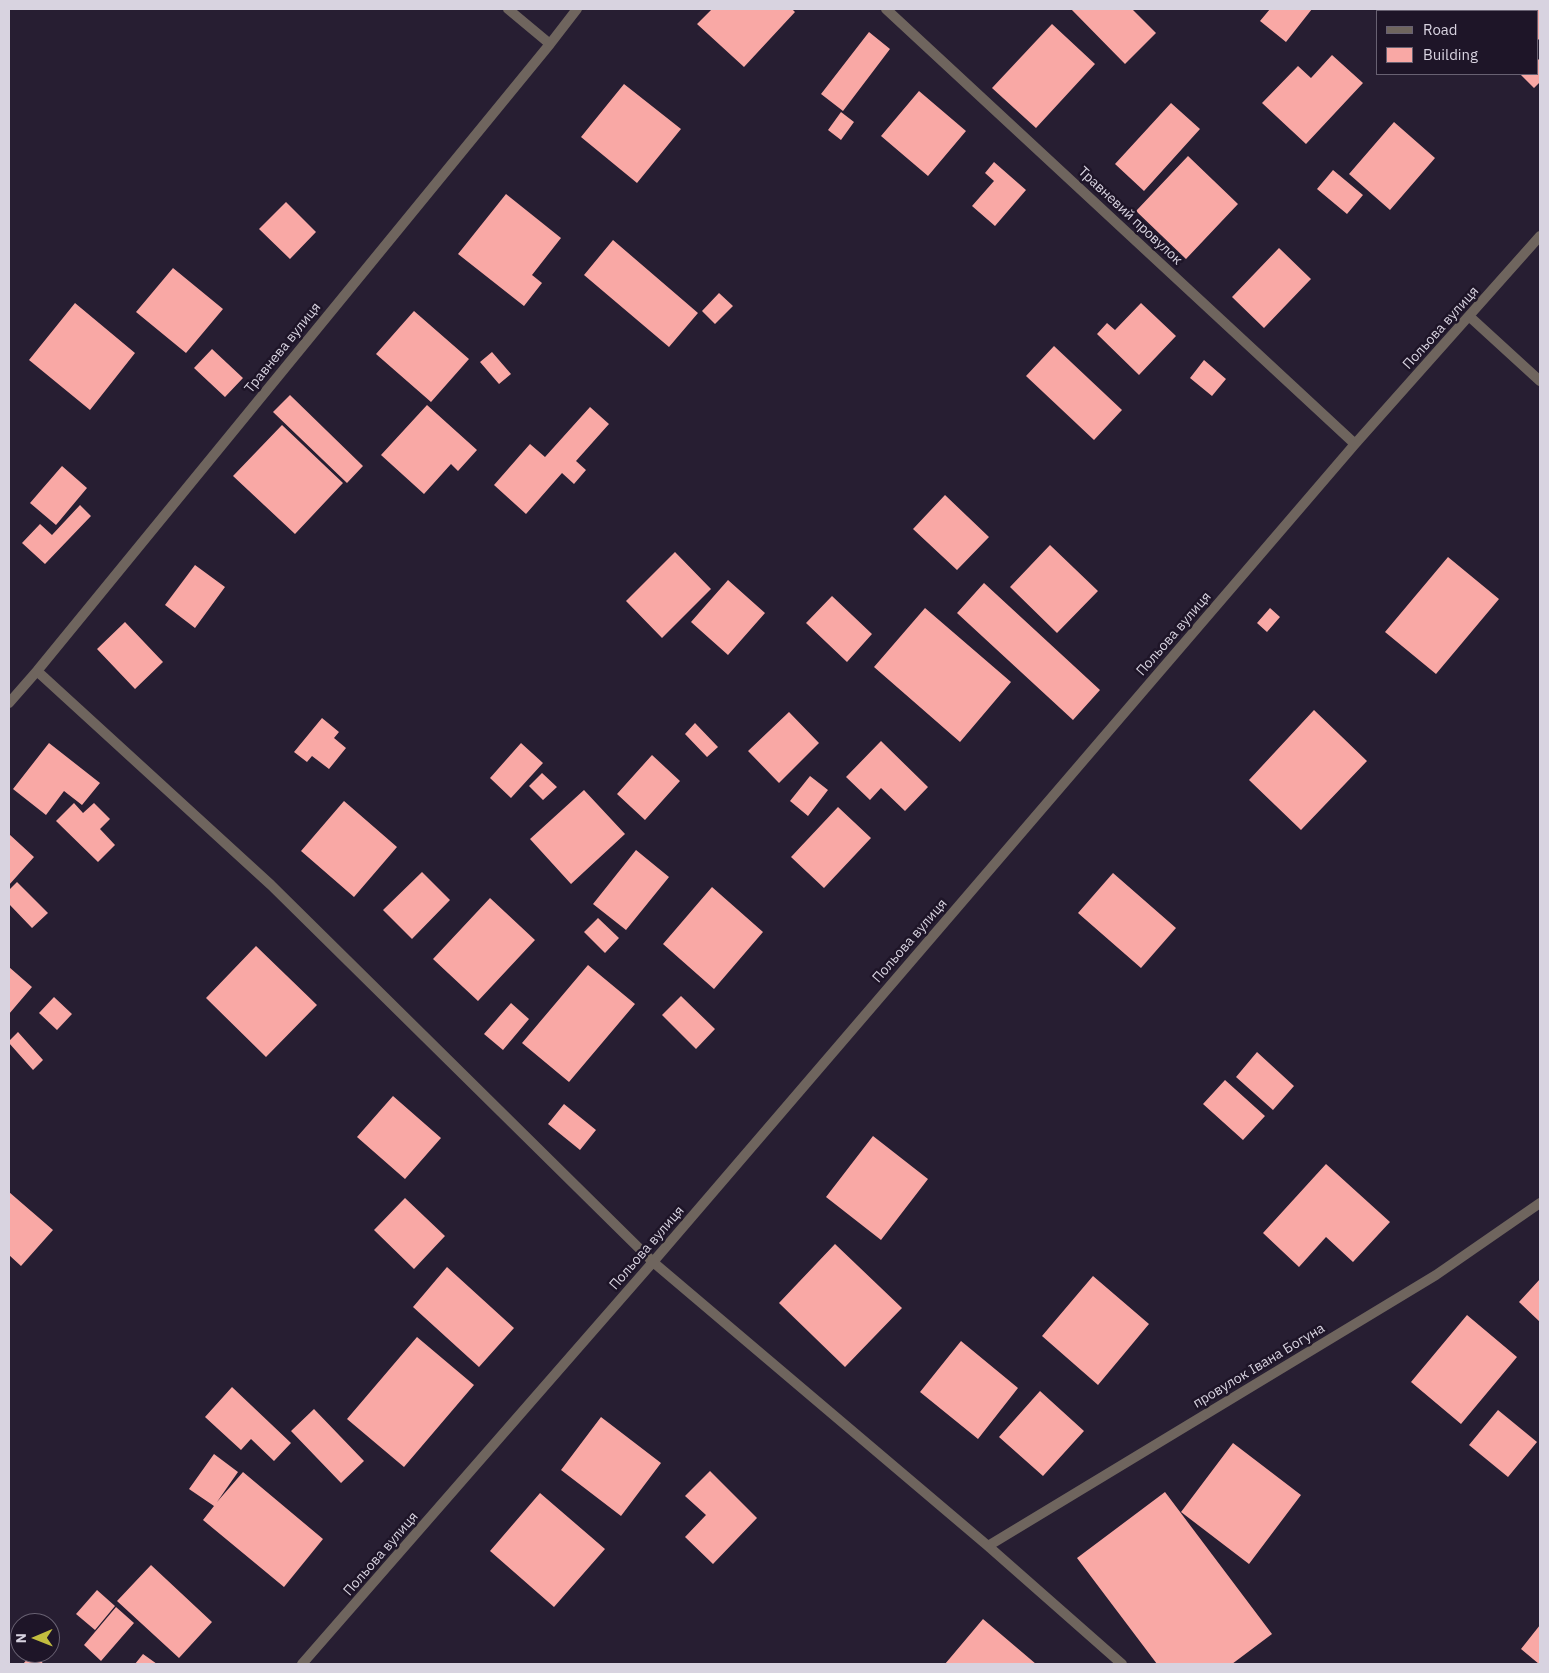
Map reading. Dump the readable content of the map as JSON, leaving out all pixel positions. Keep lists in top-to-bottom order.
{
  "streets": {
    "street": [
      "Травневий провулок",
      "Польова вулиця",
      "Травнева вулиця",
      "провулок Івана Богуна"
    ]
  },
  "crossings": [
    ["Травневий провулок", "Польова вулиця"]
  ],
  "legend": ["Road", "Building"],
  "north": "left"
}
